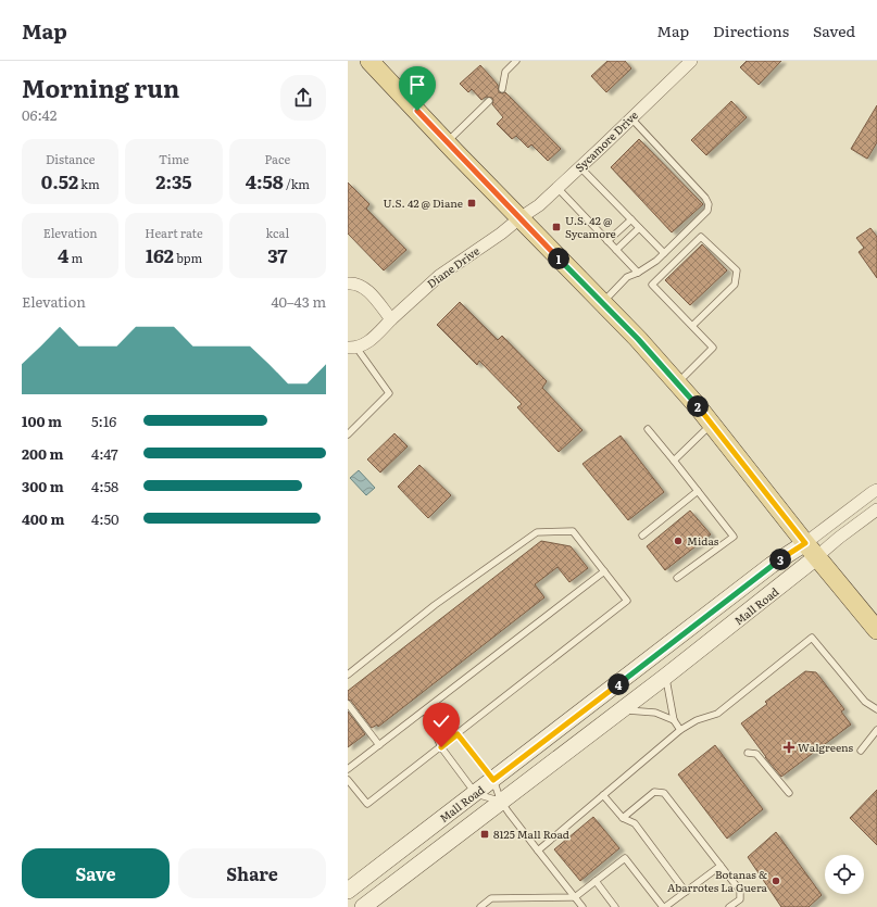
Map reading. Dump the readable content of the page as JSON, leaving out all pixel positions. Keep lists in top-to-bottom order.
{
  "streets": {
    "main road": ["Mall Road"],
    "street": ["Sycamore Drive", "Diane Drive"]
  },
  "crossings": [
    ["Sycamore Drive", "Diane Drive"]
  ],
  "places": {
    "transit": ["U.S. 42 @ Diane", "U.S. 42 @ Sycamore", "8125 Mall Road"],
    "other": ["Midas", "Botanas & Abarrotes La Guera"],
    "health": ["Walgreens"]
  },
  "page": {
    "header": "Map",
    "nav": ["Map", "Directions", "Saved"],
    "heading": ["Morning run", "06:42"],
    "stats": [
      ["Distance", "0.52 km"],
      ["Time", "2:35"],
      ["Pace", "4:58 /km"],
      ["Elevation", "4 m"],
      ["Heart rate", "162 bpm"],
      ["kcal", "37"]
    ],
    "pins": [
      "1",
      "2",
      "3",
      "4"
    ],
    "chart": ["Elevation", "40–43 m"],
    "list": [
      {
        "name": "100 m",
        "note": "5:16"
      },
      {
        "name": "200 m",
        "note": "4:47"
      },
      {
        "name": "300 m",
        "note": "4:58"
      },
      {
        "name": "400 m",
        "note": "4:50"
      }
    ],
    "buttons": ["Save", "Share"]
  }
}
